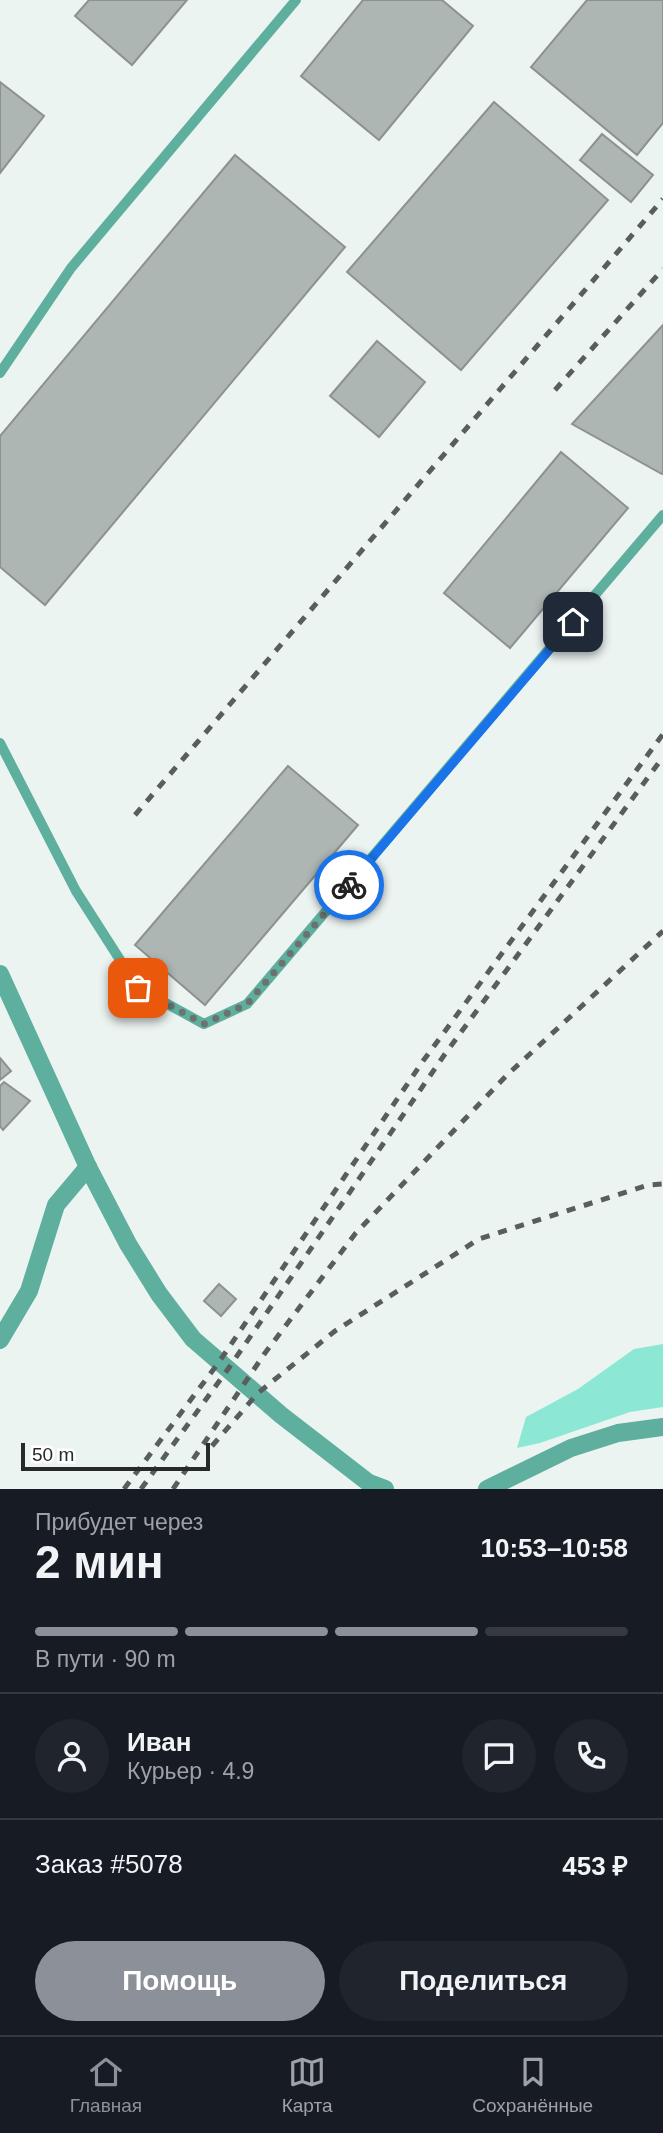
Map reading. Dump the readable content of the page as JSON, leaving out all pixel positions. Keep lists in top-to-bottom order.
{
  "scale_bar": "50 m",
  "page": {
    "scale": "50 m",
    "heading": ["2 мин", "Прибудет через", "10:53–10:58"],
    "panel": [
      "Иван",
      "Курьер · 4.9",
      "Заказ #5078",
      "453 ₽"
    ],
    "bar": "В пути · 90 m",
    "buttons": ["Помощь", "Поделиться"],
    "tabs": ["Главная", "Карта", "Сохранённые"]
  }
}
